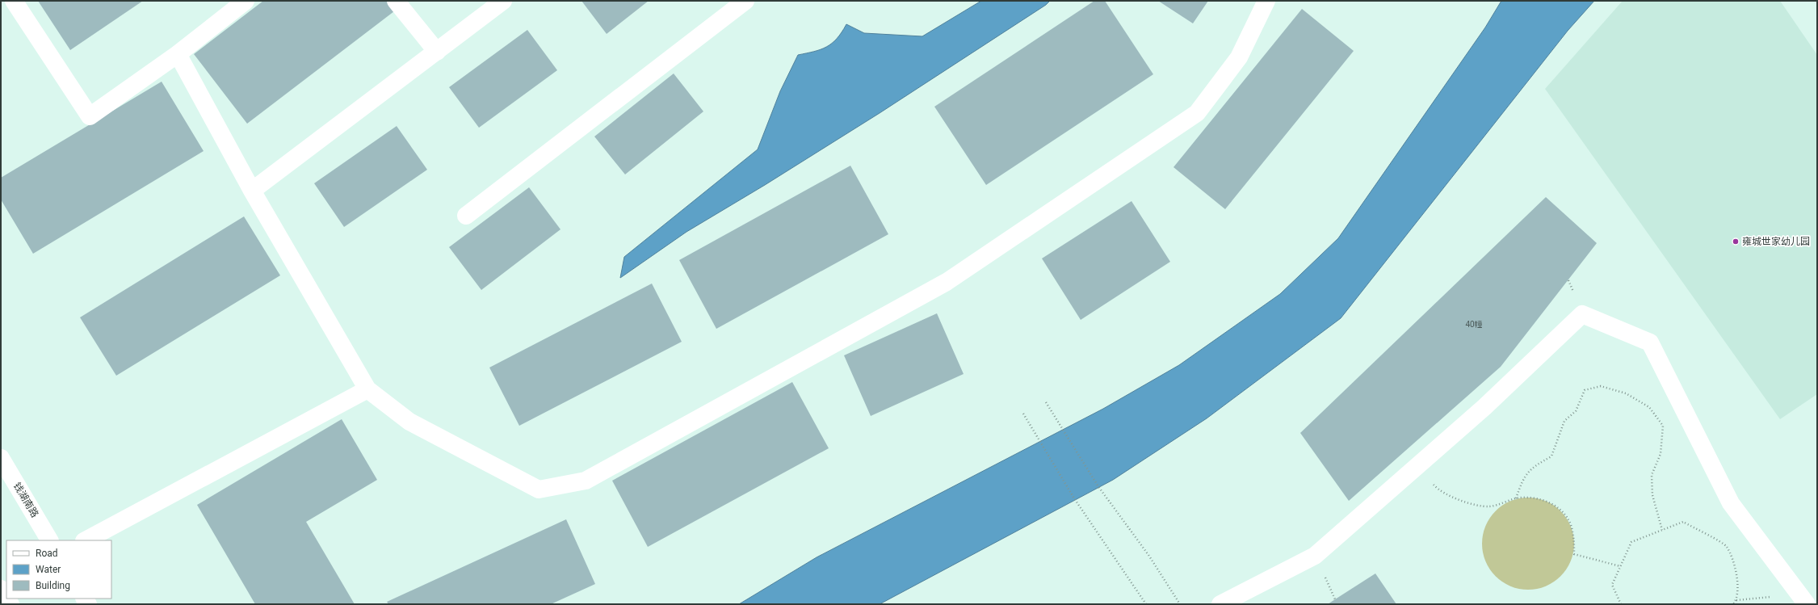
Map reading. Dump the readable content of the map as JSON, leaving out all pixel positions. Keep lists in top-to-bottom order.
{
  "streets": {
    "main road": ["钱湖南路"]
  },
  "places": ["雍城世家幼儿园"],
  "house_numbers": ["40幢"],
  "legend": ["Road", "Water", "Building"]
}
